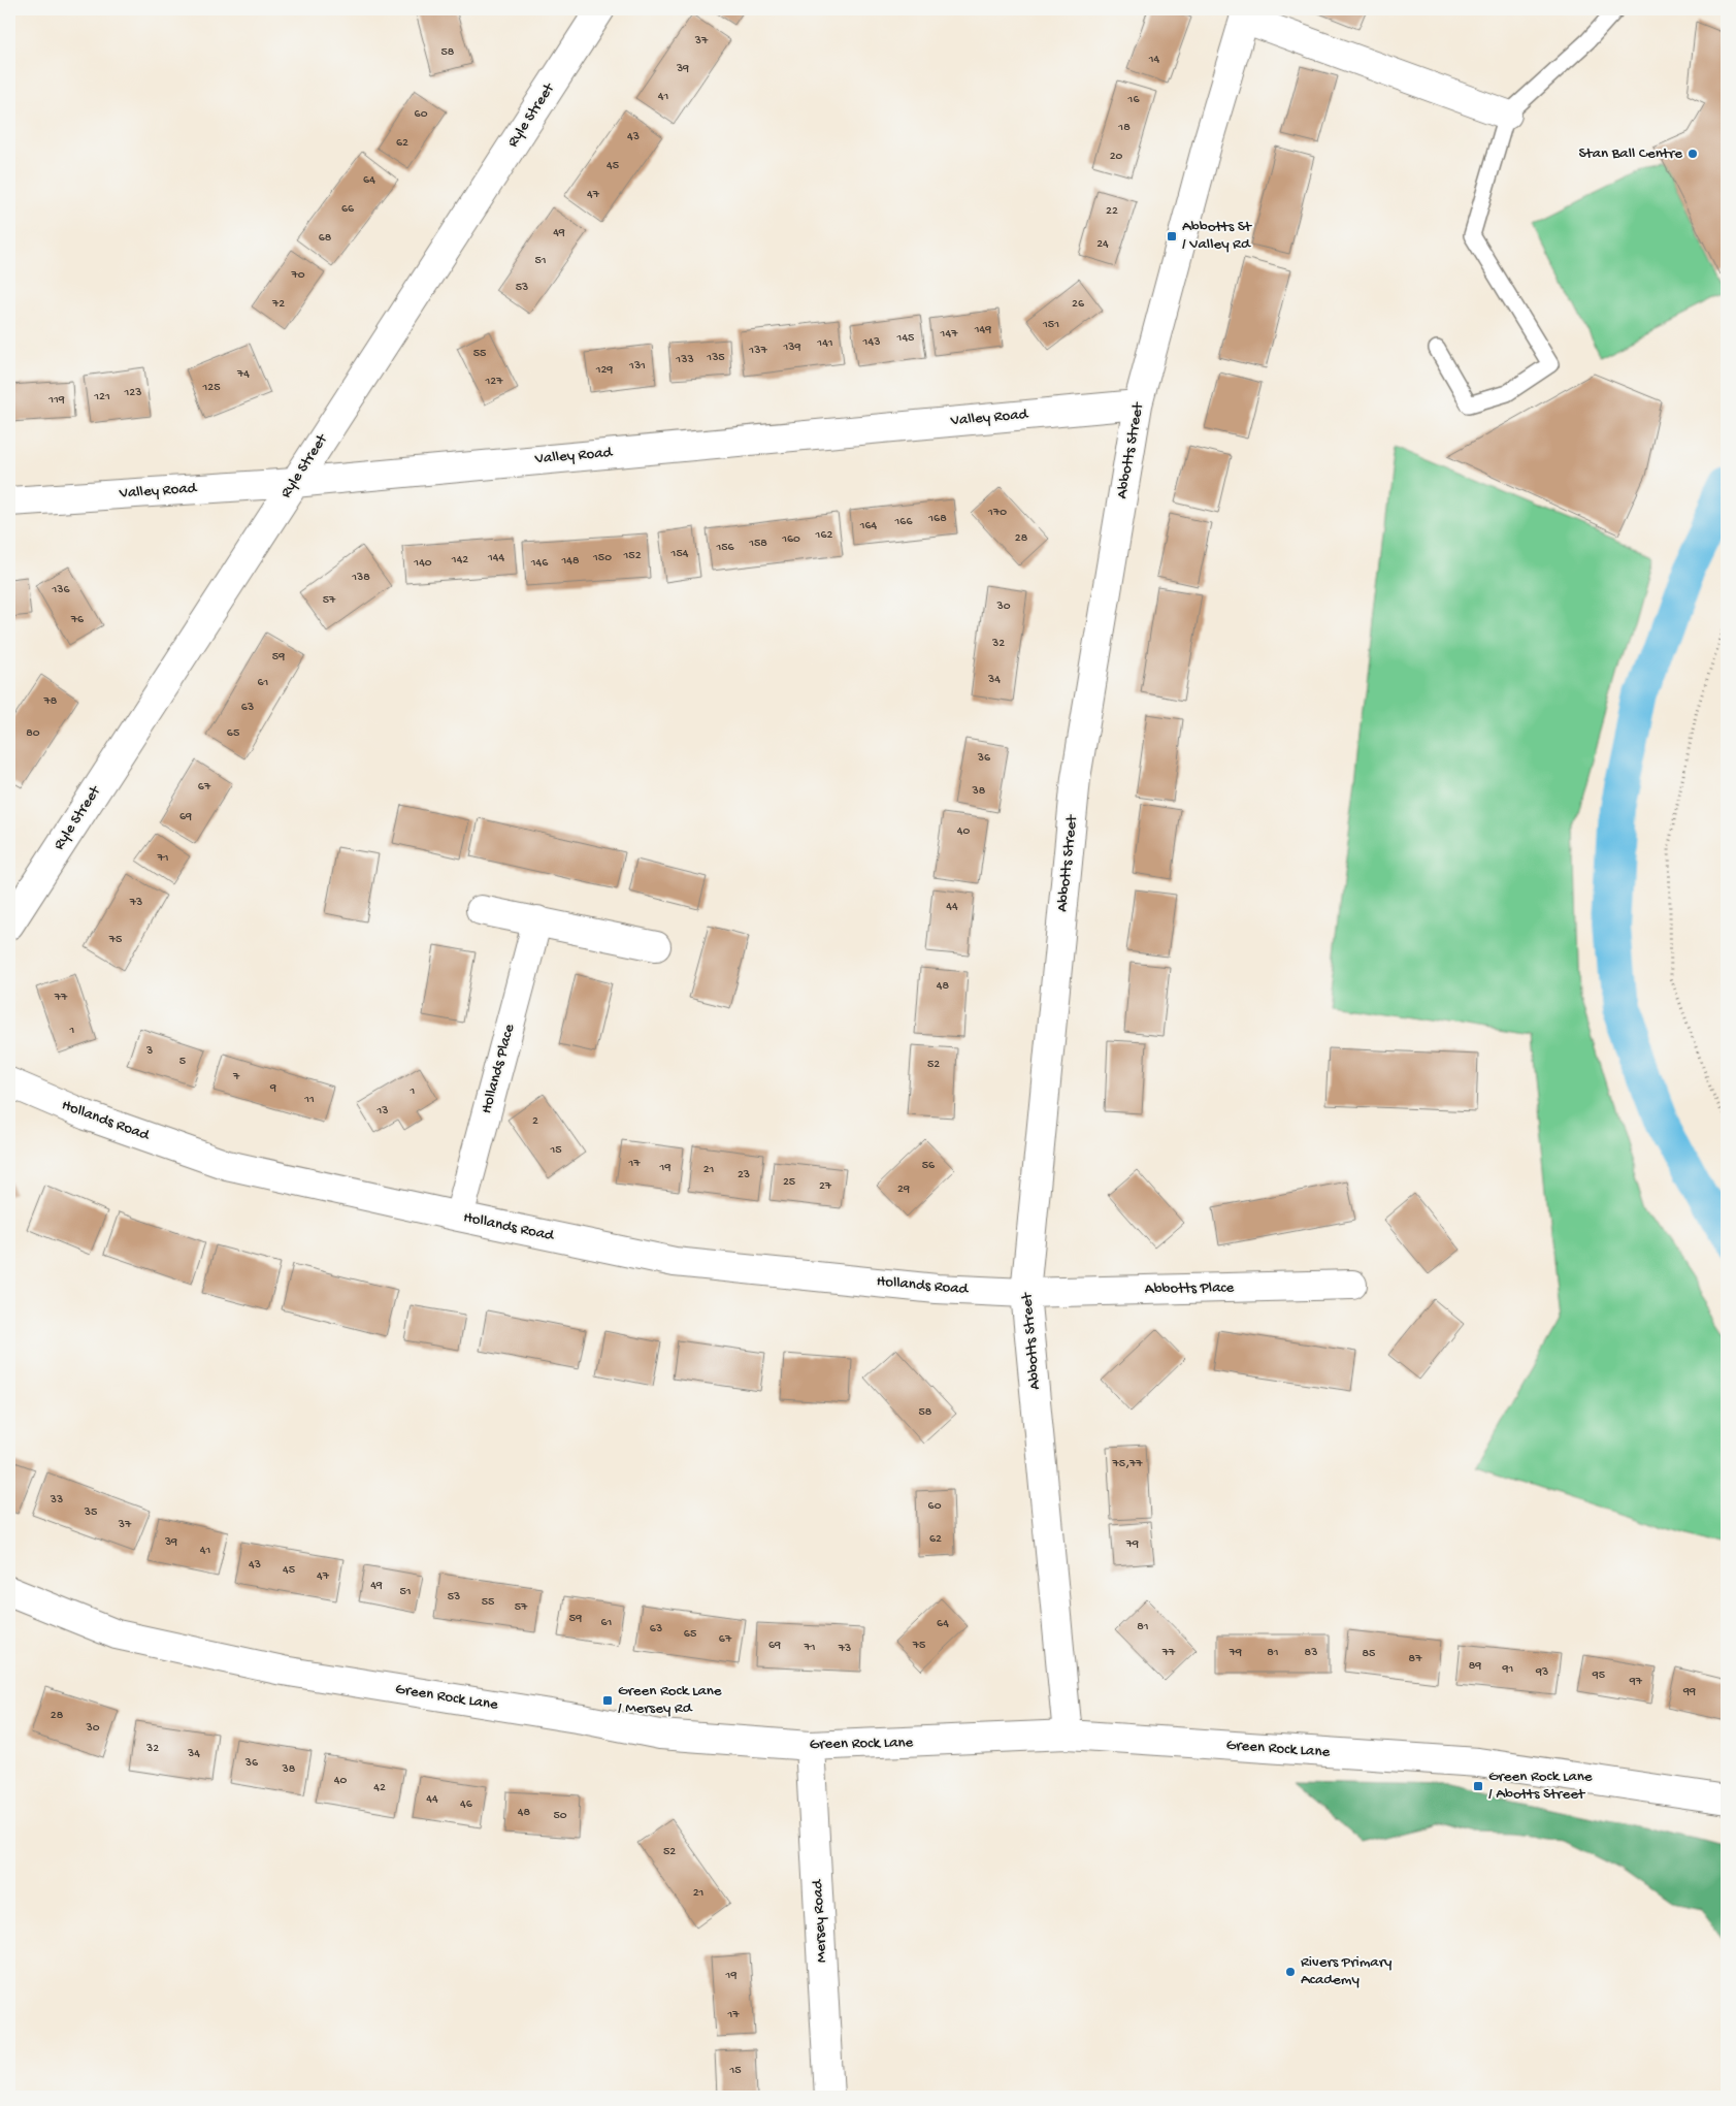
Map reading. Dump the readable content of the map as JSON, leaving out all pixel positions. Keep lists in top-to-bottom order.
{
  "streets": {
    "street": [
      "Ryle Street",
      "Valley Road",
      "Abbotts Street",
      "Hollands Place",
      "Hollands Road",
      "Abbotts Place",
      "Green Rock Lane",
      "Mersey Road"
    ]
  },
  "crossings": [
    ["Ryle Street", "Valley Road"],
    ["Valley Road", "Abbotts Street"],
    ["Abbotts Street", "Hollands Road"],
    ["Abbotts Street", "Abbotts Place"],
    ["Abbotts Street", "Green Rock Lane"],
    ["Hollands Place", "Hollands Road"],
    ["Hollands Road", "Abbotts Place"],
    ["Green Rock Lane", "Mersey Road"]
  ],
  "places": {
    "other": ["Stan Ball Centre", "Rivers Primary Academy"],
    "transit": ["Abbotts St / Valley Rd", "Green Rock Lane / Mersey Rd", "Green Rock Lane / Abotts Street"]
  },
  "house_numbers": [
    "37",
    "58",
    "14",
    "39",
    "41",
    "16",
    "60",
    "18",
    "43",
    "62",
    "20",
    "45",
    "64",
    "47",
    "66",
    "22",
    "49",
    "68",
    "24",
    "51",
    "70",
    "53",
    "72",
    "26",
    "151",
    "149",
    "147",
    "145",
    "143",
    "141",
    "139",
    "137",
    "55",
    "135",
    "133",
    "131",
    "129",
    "74",
    "127",
    "125",
    "123",
    "121",
    "119",
    "170",
    "168",
    "166",
    "164",
    "162",
    "28",
    "160",
    "158",
    "156",
    "154",
    "152",
    "144",
    "150",
    "142",
    "148",
    "140",
    "146",
    "138",
    "136",
    "57",
    "30",
    "76",
    "32",
    "59",
    "34",
    "61",
    "78",
    "63",
    "80",
    "65",
    "36",
    "67",
    "38",
    "69",
    "40",
    "71",
    "73",
    "44",
    "75",
    "48",
    "77",
    "1",
    "3",
    "5",
    "52",
    "7",
    "9",
    "1",
    "11",
    "13",
    "2",
    "15",
    "17",
    "56",
    "19",
    "21",
    "23",
    "25",
    "27",
    "29",
    "58",
    "75,77",
    "33",
    "60",
    "35",
    "37",
    "62",
    "39",
    "79",
    "41",
    "43",
    "45",
    "47",
    "49",
    "51",
    "53",
    "55",
    "57",
    "59",
    "61",
    "64",
    "81",
    "63",
    "65",
    "67",
    "69",
    "75",
    "71",
    "73",
    "77",
    "79",
    "81",
    "83",
    "85",
    "87",
    "89",
    "91",
    "93",
    "95",
    "97",
    "99",
    "28",
    "30",
    "32",
    "34",
    "36",
    "38",
    "40",
    "42",
    "44",
    "46",
    "48",
    "50",
    "52",
    "21",
    "19",
    "17",
    "15"
  ]
}
